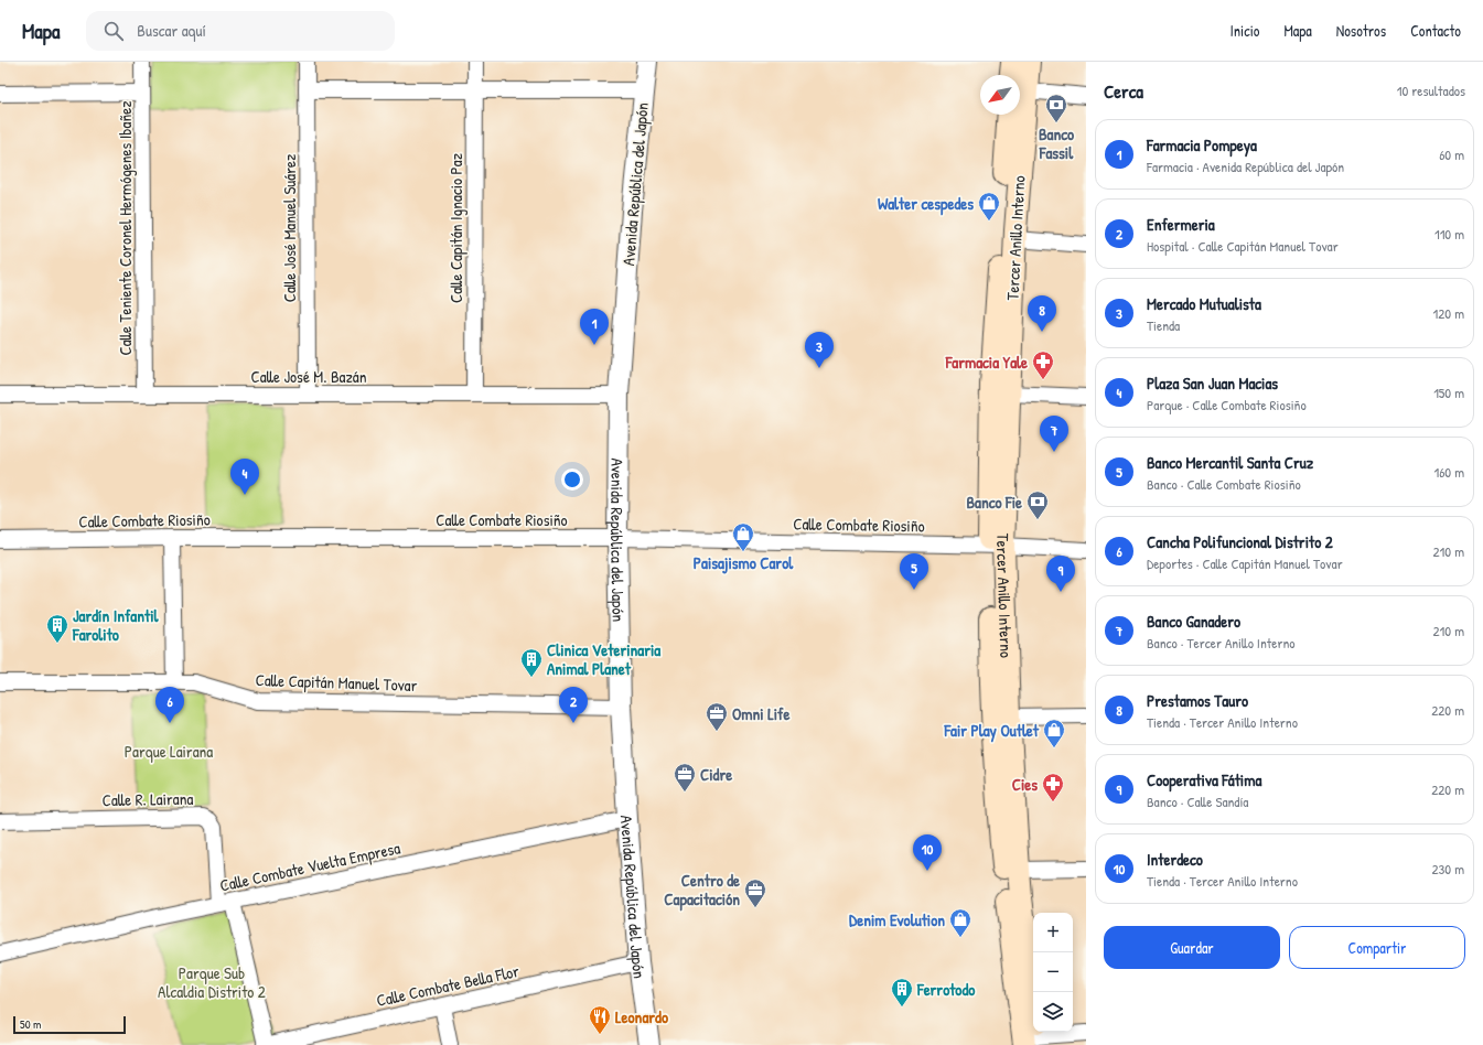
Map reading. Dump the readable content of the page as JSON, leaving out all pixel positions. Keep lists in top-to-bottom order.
{
  "streets": {
    "main road": ["Tercer Anillo Interno"],
    "street": [
      "Avenida República del Japón",
      "Calle Teniente Coronel Hermógenes Ibañez",
      "Calle José Manuel Suárez",
      "Calle Capitán Ignacio Paz",
      "Calle José M. Bazán",
      "Calle Combate Riosiño",
      "Calle Capitán Manuel Tovar",
      "Calle R. Lairana",
      "Calle Combate Vuelta Empresa",
      "Calle Combate Bella Flor"
    ]
  },
  "crossings": [
    ["Avenida República del Japón", "Calle José M. Bazán"],
    ["Avenida República del Japón", "Calle Combate Riosiño"],
    ["Avenida República del Japón", "Calle Capitán Manuel Tovar"],
    ["Avenida República del Japón", "Calle Combate Vuelta Empresa"],
    ["Avenida República del Japón", "Calle Combate Bella Flor"],
    ["Calle Teniente Coronel Hermógenes Ibañez", "Calle José M. Bazán"],
    ["Calle José Manuel Suárez", "Calle José M. Bazán"],
    ["Calle Capitán Ignacio Paz", "Calle José M. Bazán"],
    ["Tercer Anillo Interno", "Calle Combate Riosiño"],
    ["Calle R. Lairana", "Calle Combate Vuelta Empresa"],
    ["Calle R. Lairana", "Calle Combate Bella Flor"]
  ],
  "parks": ["Parque Lairana", "Parque Sub Alcaldia Distrito 2"],
  "places": {
    "bank": ["Banco Fassil", "Banco Fie"],
    "shop": [
      "Walter cespedes",
      "Paisajismo Carol",
      "Fair Play Outlet",
      "Denim Evolution"
    ],
    "pharmacy": ["Farmacia Yale", "Cies"],
    "building": ["Jardín Infantil Farolito", "Clinica Veterinaria Animal Planet", "Ferrotodo"],
    "office": ["Omni Life", "Cidre", "Centro de Capacitación"],
    "restaurant": ["Leonardo"]
  },
  "scale_bar": "50 m",
  "north": "bottom left",
  "page": {
    "header": "Mapa",
    "search": "Buscar aquí",
    "nav": [
      "Inicio",
      "Mapa",
      "Nosotros",
      "Contacto"
    ],
    "heading": ["Cerca", "10 resultados"],
    "list": [
      {
        "mark": "1",
        "name": "Farmacia Pompeya",
        "note": "Farmacia · Avenida República del Japón",
        "value": "60 m"
      },
      {
        "mark": "2",
        "name": "Enfermeria",
        "note": "Hospital · Calle Capitán Manuel Tovar",
        "value": "110 m"
      },
      {
        "mark": "3",
        "name": "Mercado Mutualista",
        "note": "Tienda",
        "value": "120 m"
      },
      {
        "mark": "4",
        "name": "Plaza San Juan Macias",
        "note": "Parque · Calle Combate Riosiño",
        "value": "150 m"
      },
      {
        "mark": "5",
        "name": "Banco Mercantil Santa Cruz",
        "note": "Banco · Calle Combate Riosiño",
        "value": "160 m"
      },
      {
        "mark": "6",
        "name": "Cancha Polifuncional Distrito 2",
        "note": "Deportes · Calle Capitán Manuel Tovar",
        "value": "210 m"
      },
      {
        "mark": "7",
        "name": "Banco Ganadero",
        "note": "Banco · Tercer Anillo Interno",
        "value": "210 m"
      },
      {
        "mark": "8",
        "name": "Prestamos Tauro",
        "note": "Tienda · Tercer Anillo Interno",
        "value": "220 m"
      },
      {
        "mark": "9",
        "name": "Cooperativa Fátima",
        "note": "Banco · Calle Sandía",
        "value": "220 m"
      },
      {
        "mark": "10",
        "name": "Interdeco",
        "note": "Tienda · Tercer Anillo Interno",
        "value": "230 m"
      }
    ],
    "pins": [
      "8",
      "1",
      "3",
      "7",
      "4",
      "5",
      "9",
      "2",
      "6",
      "10"
    ],
    "map_buttons": ["+", "−"],
    "buttons": ["Guardar", "Compartir"],
    "scale": "50 m"
  }
}
